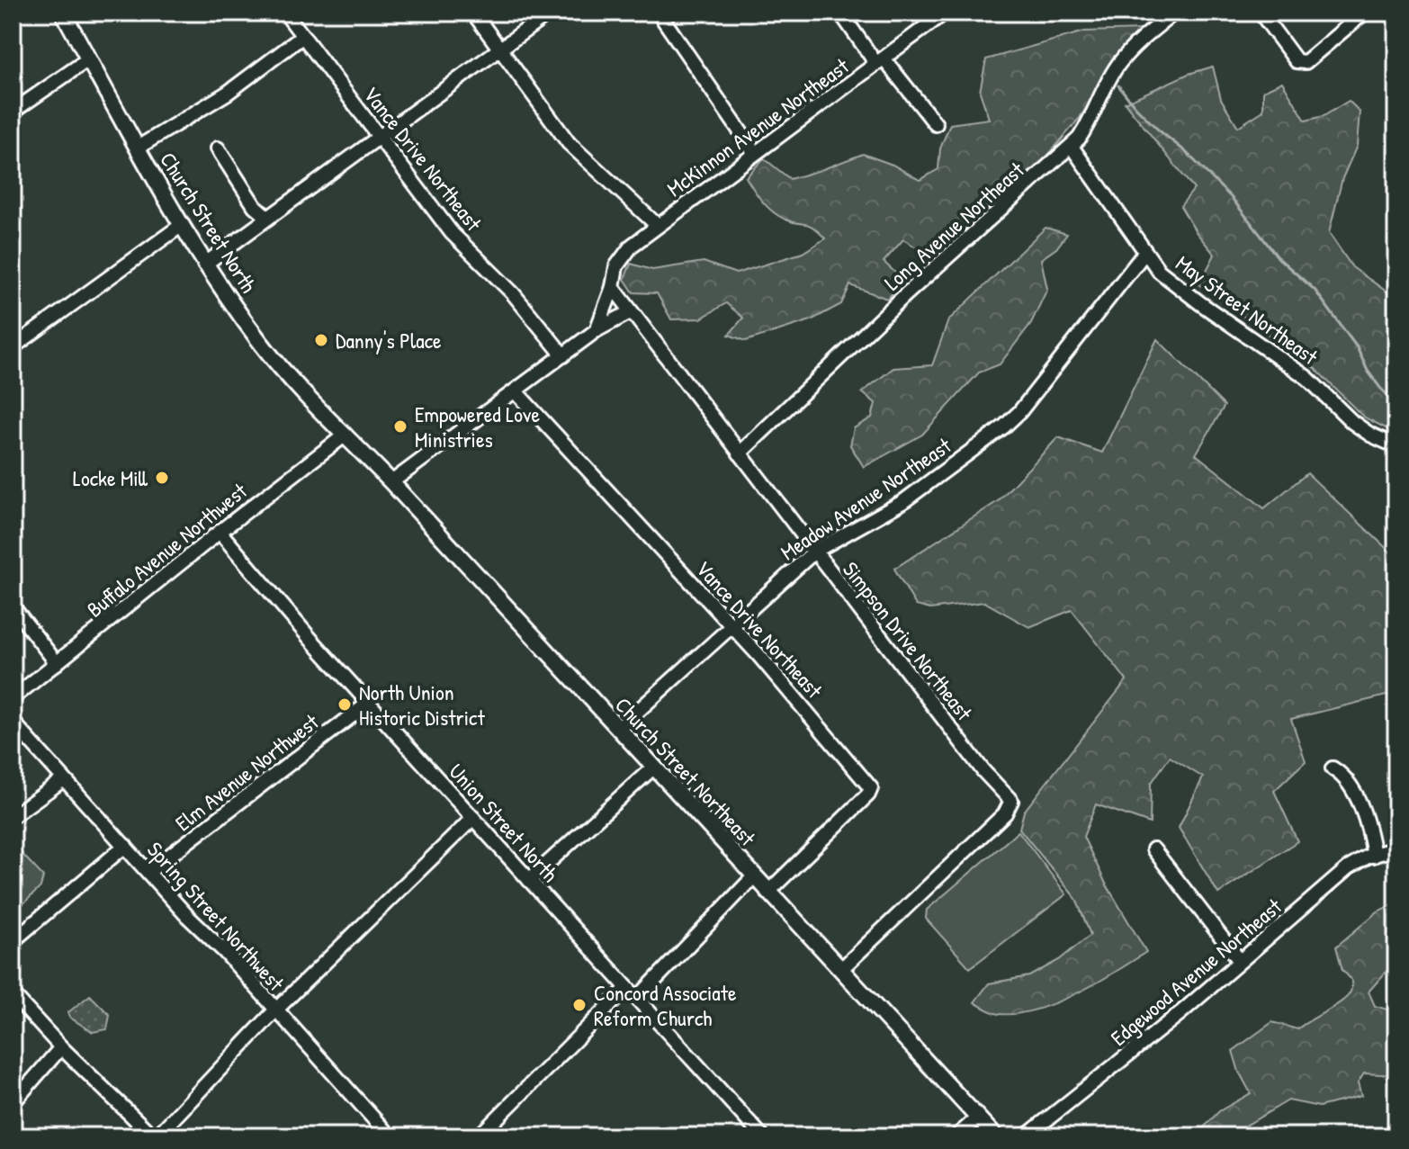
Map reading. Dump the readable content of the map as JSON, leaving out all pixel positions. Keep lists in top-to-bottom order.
{
  "streets": {
    "main road": ["Church Street North", "Church Street Northeast"],
    "street": [
      "McKinnon Avenue Northeast",
      "Vance Drive Northeast",
      "Long Avenue Northeast",
      "May Street Northeast",
      "Meadow Avenue Northeast",
      "Buffalo Avenue Northwest",
      "Simpson Drive Northeast",
      "Elm Avenue Northwest",
      "Union Street North",
      "Spring Street Northwest",
      "Edgewood Avenue Northeast"
    ]
  },
  "crossings": [
    ["Vance Drive Northeast", "Meadow Avenue Northeast"],
    ["Vance Drive Northeast", "Church Street Northeast"],
    ["Church Street North", "Buffalo Avenue Northwest"],
    ["Church Street North", "Church Street Northeast"],
    ["Long Avenue Northeast", "May Street Northeast"],
    ["Long Avenue Northeast", "Simpson Drive Northeast"],
    ["May Street Northeast", "Meadow Avenue Northeast"],
    ["Meadow Avenue Northeast", "Simpson Drive Northeast"],
    ["Meadow Avenue Northeast", "Church Street Northeast"],
    ["Buffalo Avenue Northwest", "Church Street Northeast"],
    ["Buffalo Avenue Northwest", "Union Street North"],
    ["Simpson Drive Northeast", "Church Street Northeast"],
    ["Elm Avenue Northwest", "Union Street North"],
    ["Elm Avenue Northwest", "Spring Street Northwest"]
  ],
  "places": [
    "Danny's Place",
    "Empowered Love Ministries",
    "Locke Mill",
    "North Union Historic District",
    "Concord Associate Reform Church"
  ]
}
